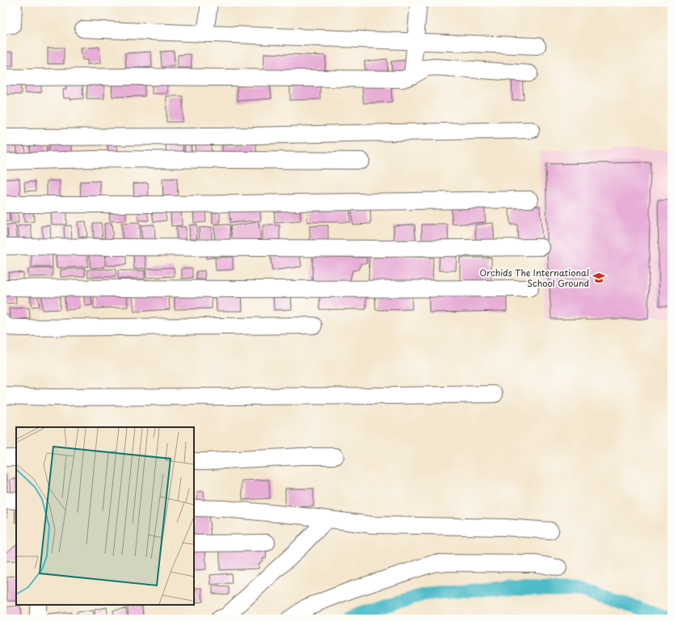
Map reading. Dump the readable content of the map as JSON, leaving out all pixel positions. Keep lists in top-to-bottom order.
{
  "places": {
    "school or university": ["Orchids The International School Ground"]
  }
}
